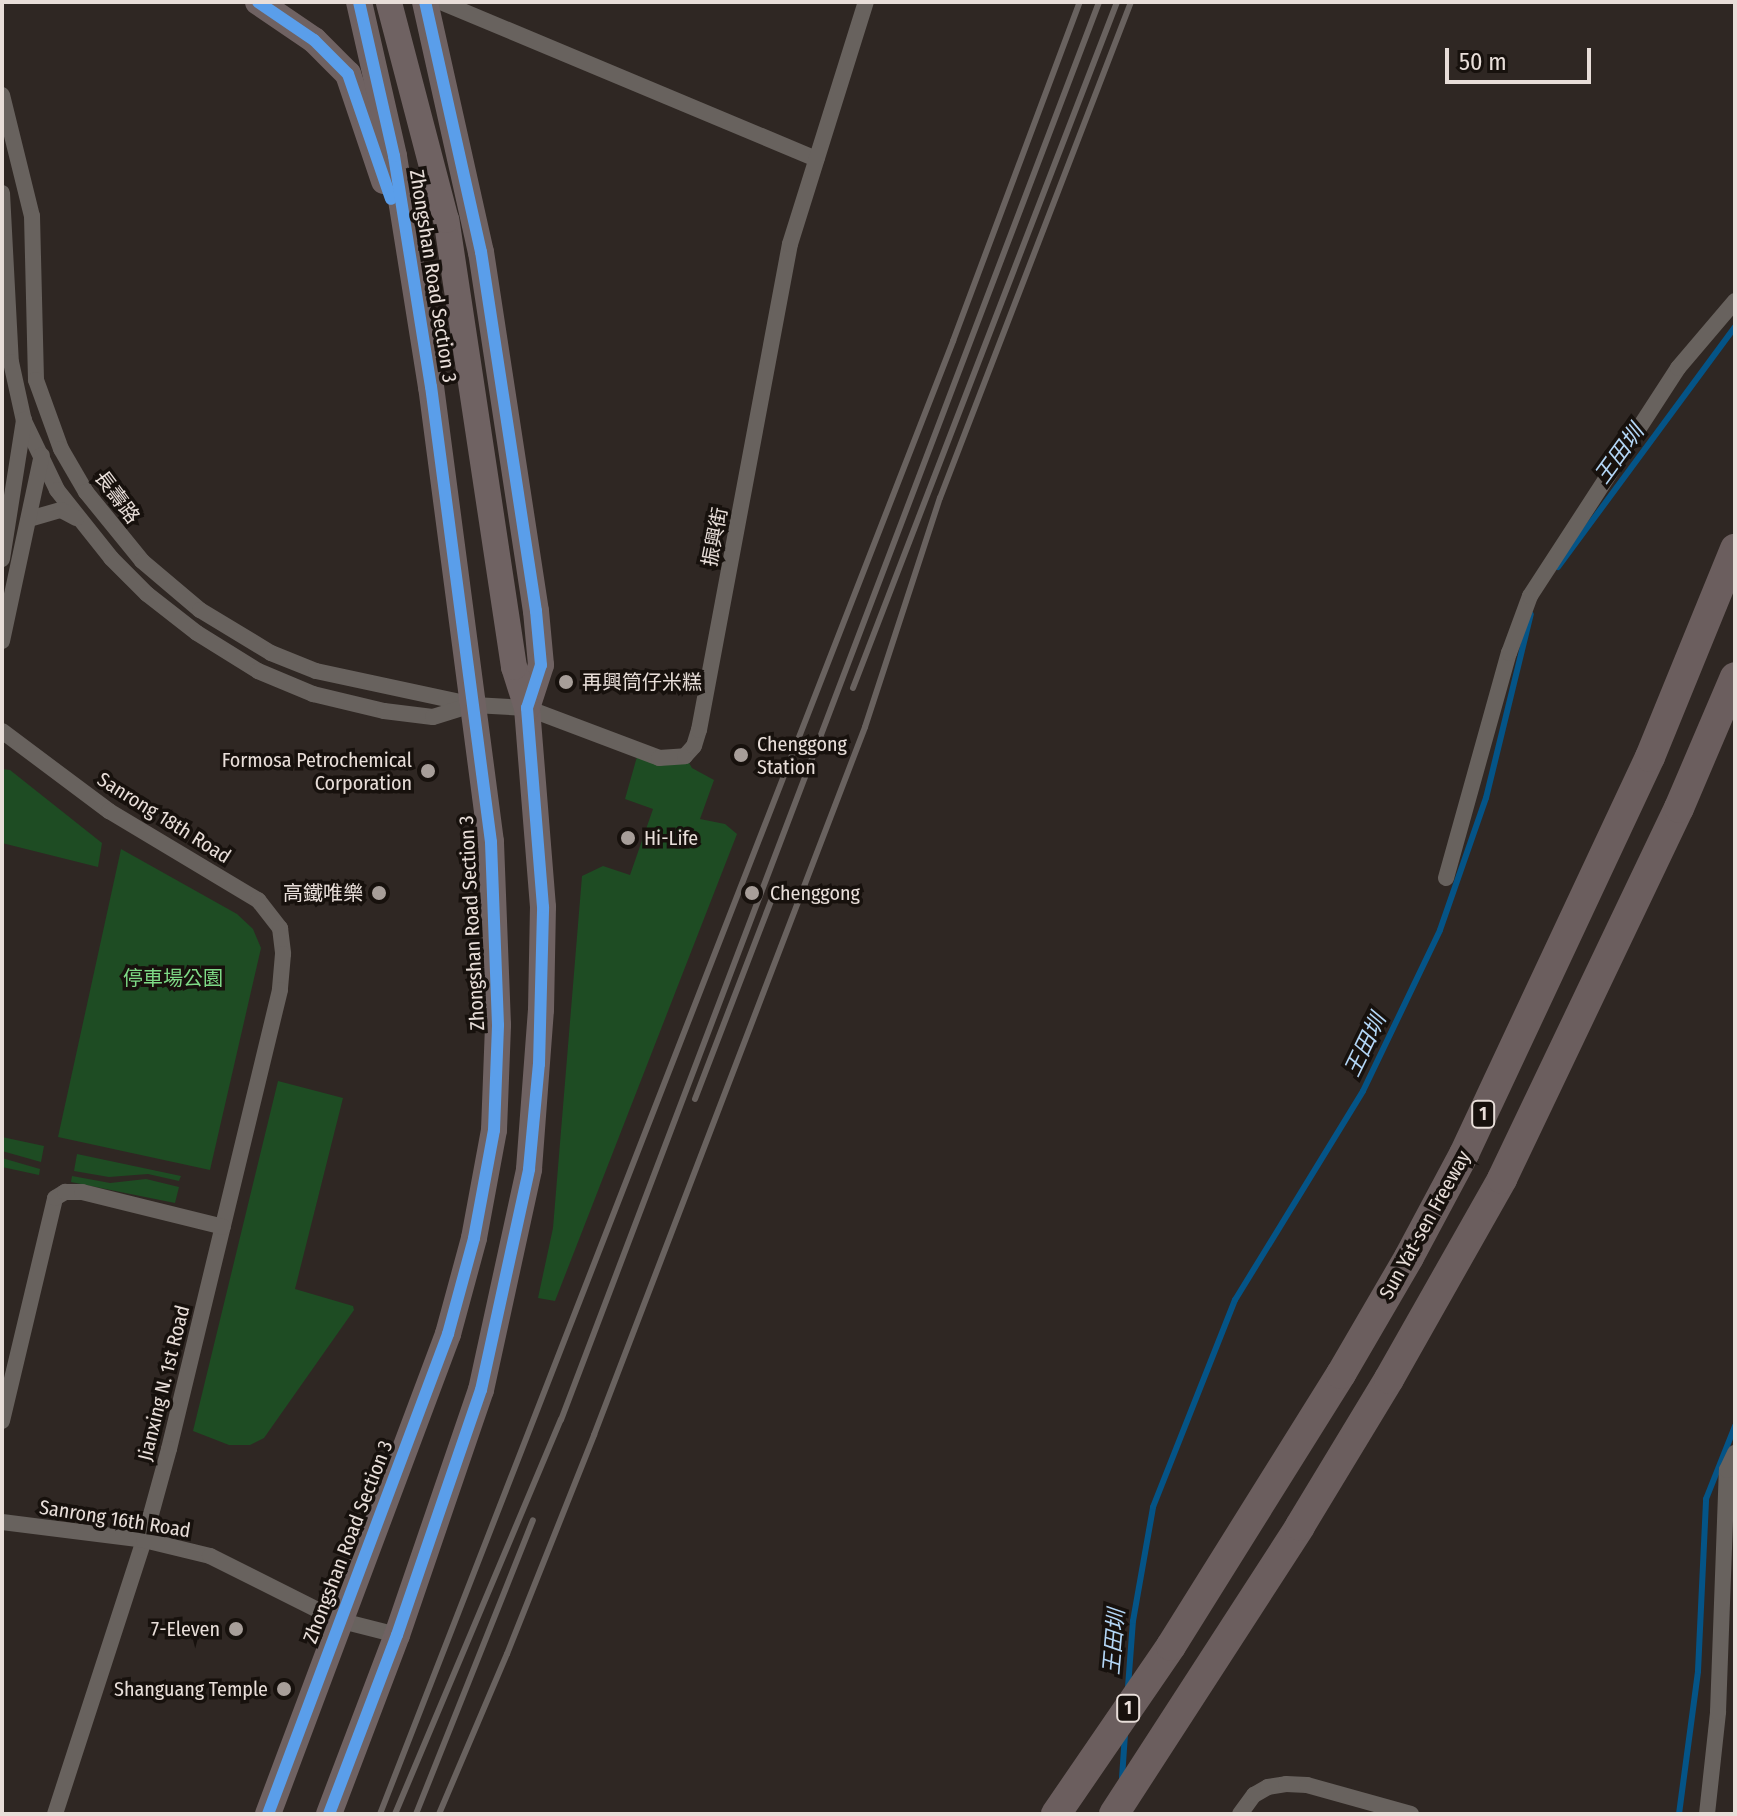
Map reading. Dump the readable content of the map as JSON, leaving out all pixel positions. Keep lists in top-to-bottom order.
{
  "streets": {
    "highway": ["1", "Sun Yat-sen Freeway"],
    "main road": ["Zhongshan Road Section 3"],
    "street": [
      "長壽路",
      "振興街",
      "Sanrong 18th Road",
      "Jianxing N. 1st Road",
      "Sanrong 16th Road"
    ]
  },
  "crossings": [
    ["Zhongshan Road Section 3", "長壽路"],
    ["Zhongshan Road Section 3", "振興街"],
    ["Zhongshan Road Section 3", "Sanrong 16th Road"],
    ["長壽路", "振興街"],
    ["Sanrong 18th Road", "Jianxing N. 1st Road"],
    ["Jianxing N. 1st Road", "Sanrong 16th Road"]
  ],
  "water": ["王田圳"],
  "parks": ["停車場公園"],
  "places": [
    "再興筒仔米糕",
    "Chenggong Station",
    "Formosa Petrochemical Corporation",
    "Hi-Life",
    "高鐵唯樂",
    "Chenggong",
    "7-Eleven",
    "Shanguang Temple"
  ],
  "scale_bar": "50 m"
}
